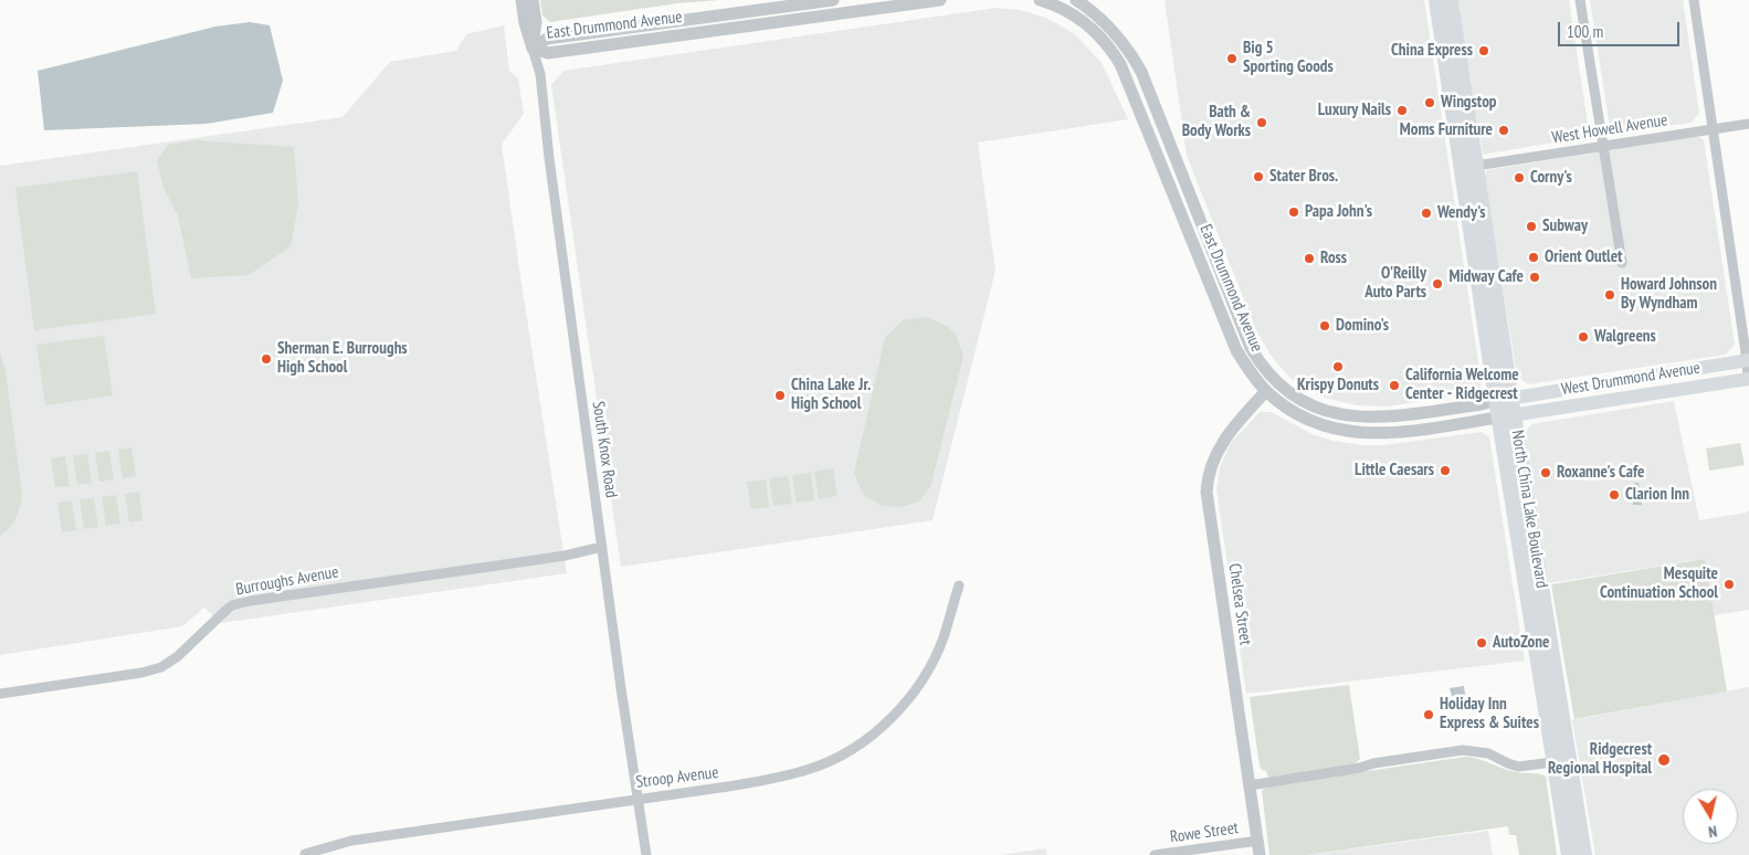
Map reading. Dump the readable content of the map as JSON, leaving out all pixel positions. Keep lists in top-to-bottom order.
{
  "streets": {
    "main road": ["West Drummond Avenue", "North China Lake Boulevard"],
    "street": [
      "East Drummond Avenue",
      "West Howell Avenue",
      "South Knox Road",
      "Burroughs Avenue",
      "Chelsea Street",
      "Stroop Avenue",
      "Rowe Street"
    ]
  },
  "crossings": [
    ["East Drummond Avenue", "West Drummond Avenue"],
    ["East Drummond Avenue", "South Knox Road"],
    ["East Drummond Avenue", "North China Lake Boulevard"],
    ["East Drummond Avenue", "Chelsea Street"],
    ["West Howell Avenue", "North China Lake Boulevard"],
    ["West Drummond Avenue", "North China Lake Boulevard"],
    ["South Knox Road", "Burroughs Avenue"],
    ["South Knox Road", "Stroop Avenue"],
    ["Chelsea Street", "Rowe Street"]
  ],
  "places": [
    "China Express",
    "Big 5 Sporting Goods",
    "Wingstop",
    "Luxury Nails",
    "Bath & Body Works",
    "Moms Furniture",
    "Stater Bros.",
    "Corny's",
    "Papa John's",
    "Wendy's",
    "Subway",
    "Orient Outlet",
    "Ross",
    "Midway Cafe",
    "O'Reilly Auto Parts",
    "Howard Johnson By Wyndham",
    "Domino's",
    "Walgreens",
    "Sherman E. Burroughs High School",
    "Krispy Donuts",
    "California Welcome Center - Ridgecrest",
    "China Lake Jr. High School",
    "Little Caesars",
    "Roxanne's Cafe",
    "Clarion Inn",
    "Mesquite Continuation School",
    "AutoZone",
    "Holiday Inn Express & Suites",
    "Ridgecrest Regional Hospital"
  ],
  "scale_bar": "100 m",
  "north": "bottom"
}
